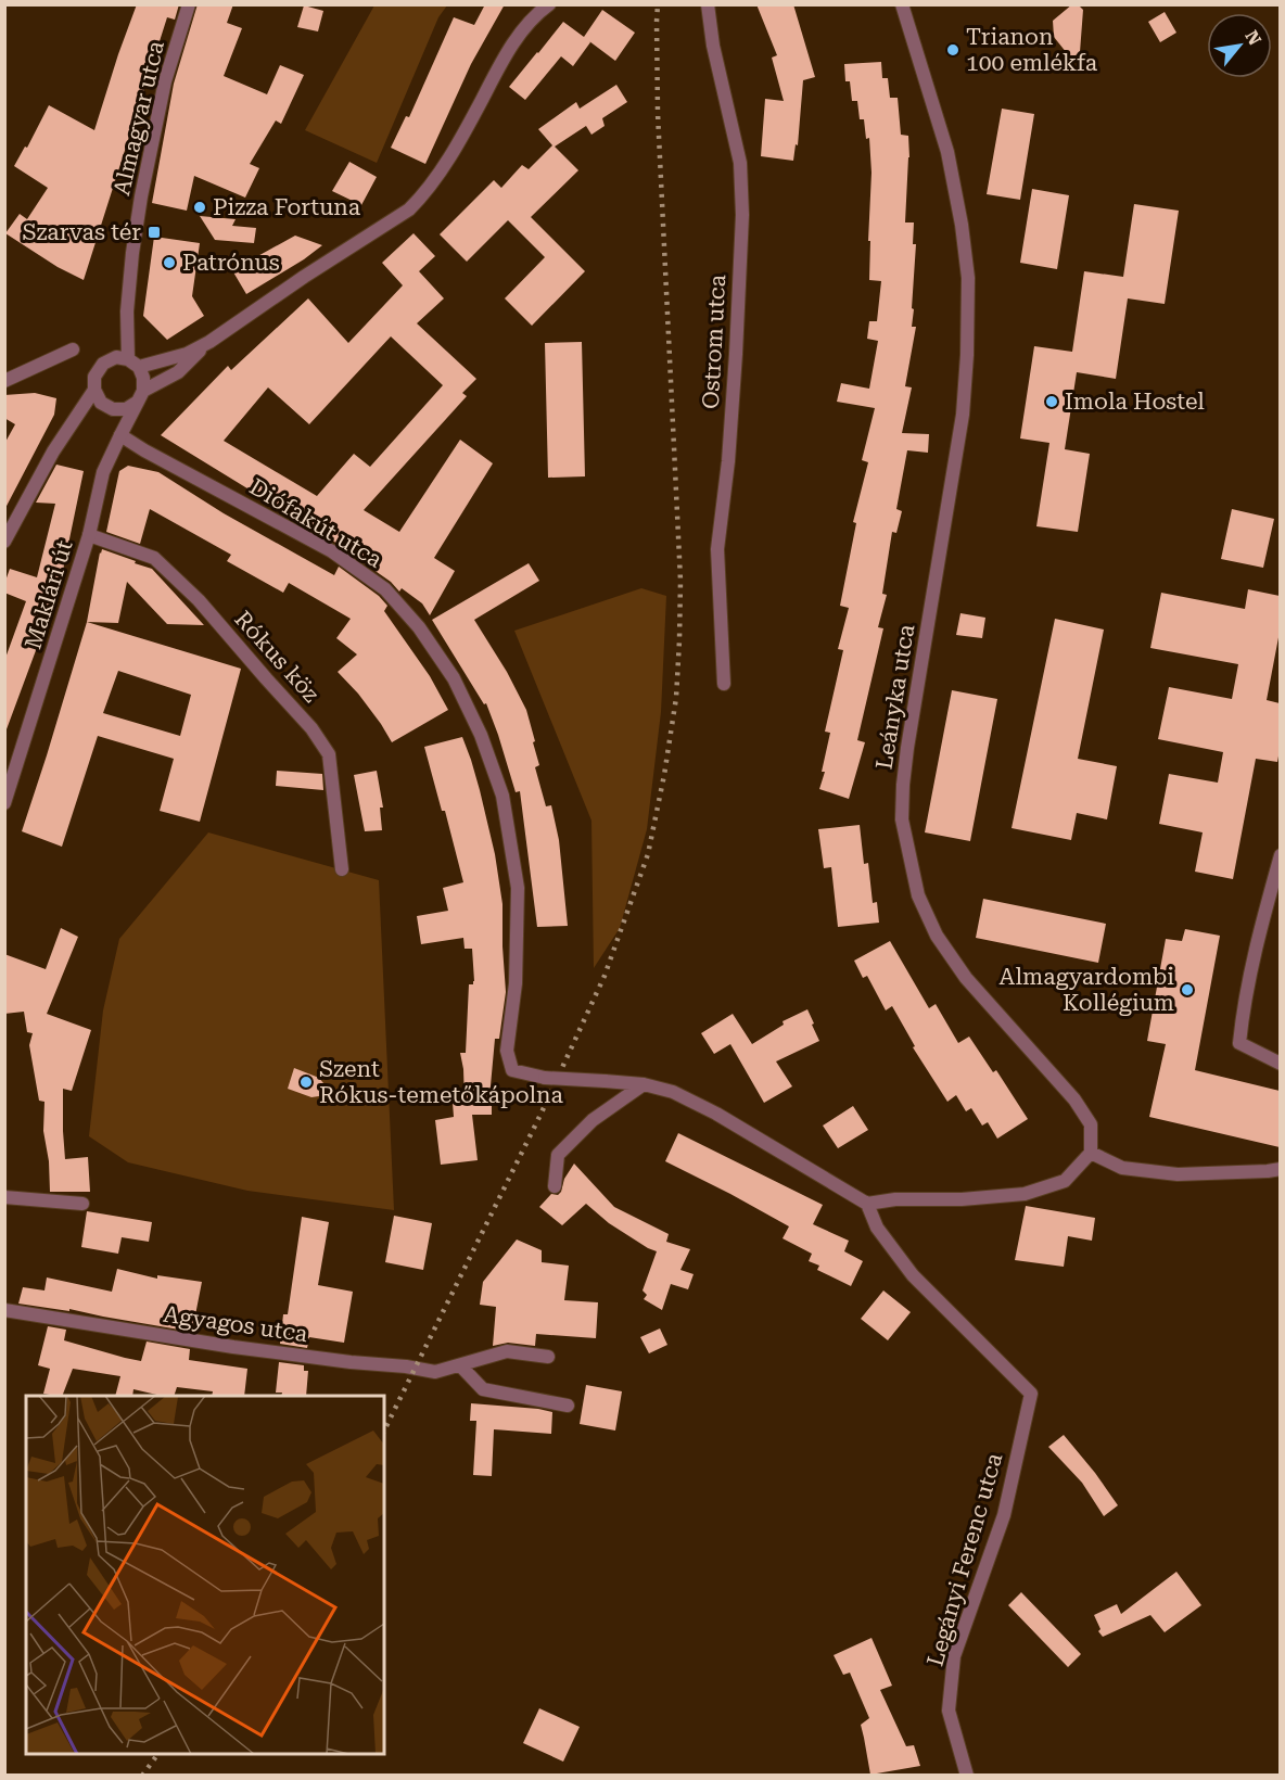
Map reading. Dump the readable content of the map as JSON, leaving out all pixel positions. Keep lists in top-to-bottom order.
{
  "streets": {
    "street": [
      "Almagyar utca",
      "Ostrom utca",
      "Diófakút utca",
      "Maklári út",
      "Rókus köz",
      "Leányka utca",
      "Agyagos utca",
      "Legányi Ferenc utca"
    ]
  },
  "crossings": [
    ["Almagyar utca", "Maklári út"],
    ["Diófakút utca", "Maklári út"],
    ["Maklári út", "Rókus köz"]
  ],
  "places": {
    "other": [
      "Trianon 100 emlékfa",
      "Pizza Fortuna",
      "Patrónus",
      "Imola Hostel",
      "Almagyardombi Kollégium",
      "Szent Rókus-temetőkápolna"
    ],
    "transit": ["Szarvas tér"]
  },
  "north": "top right"
}
